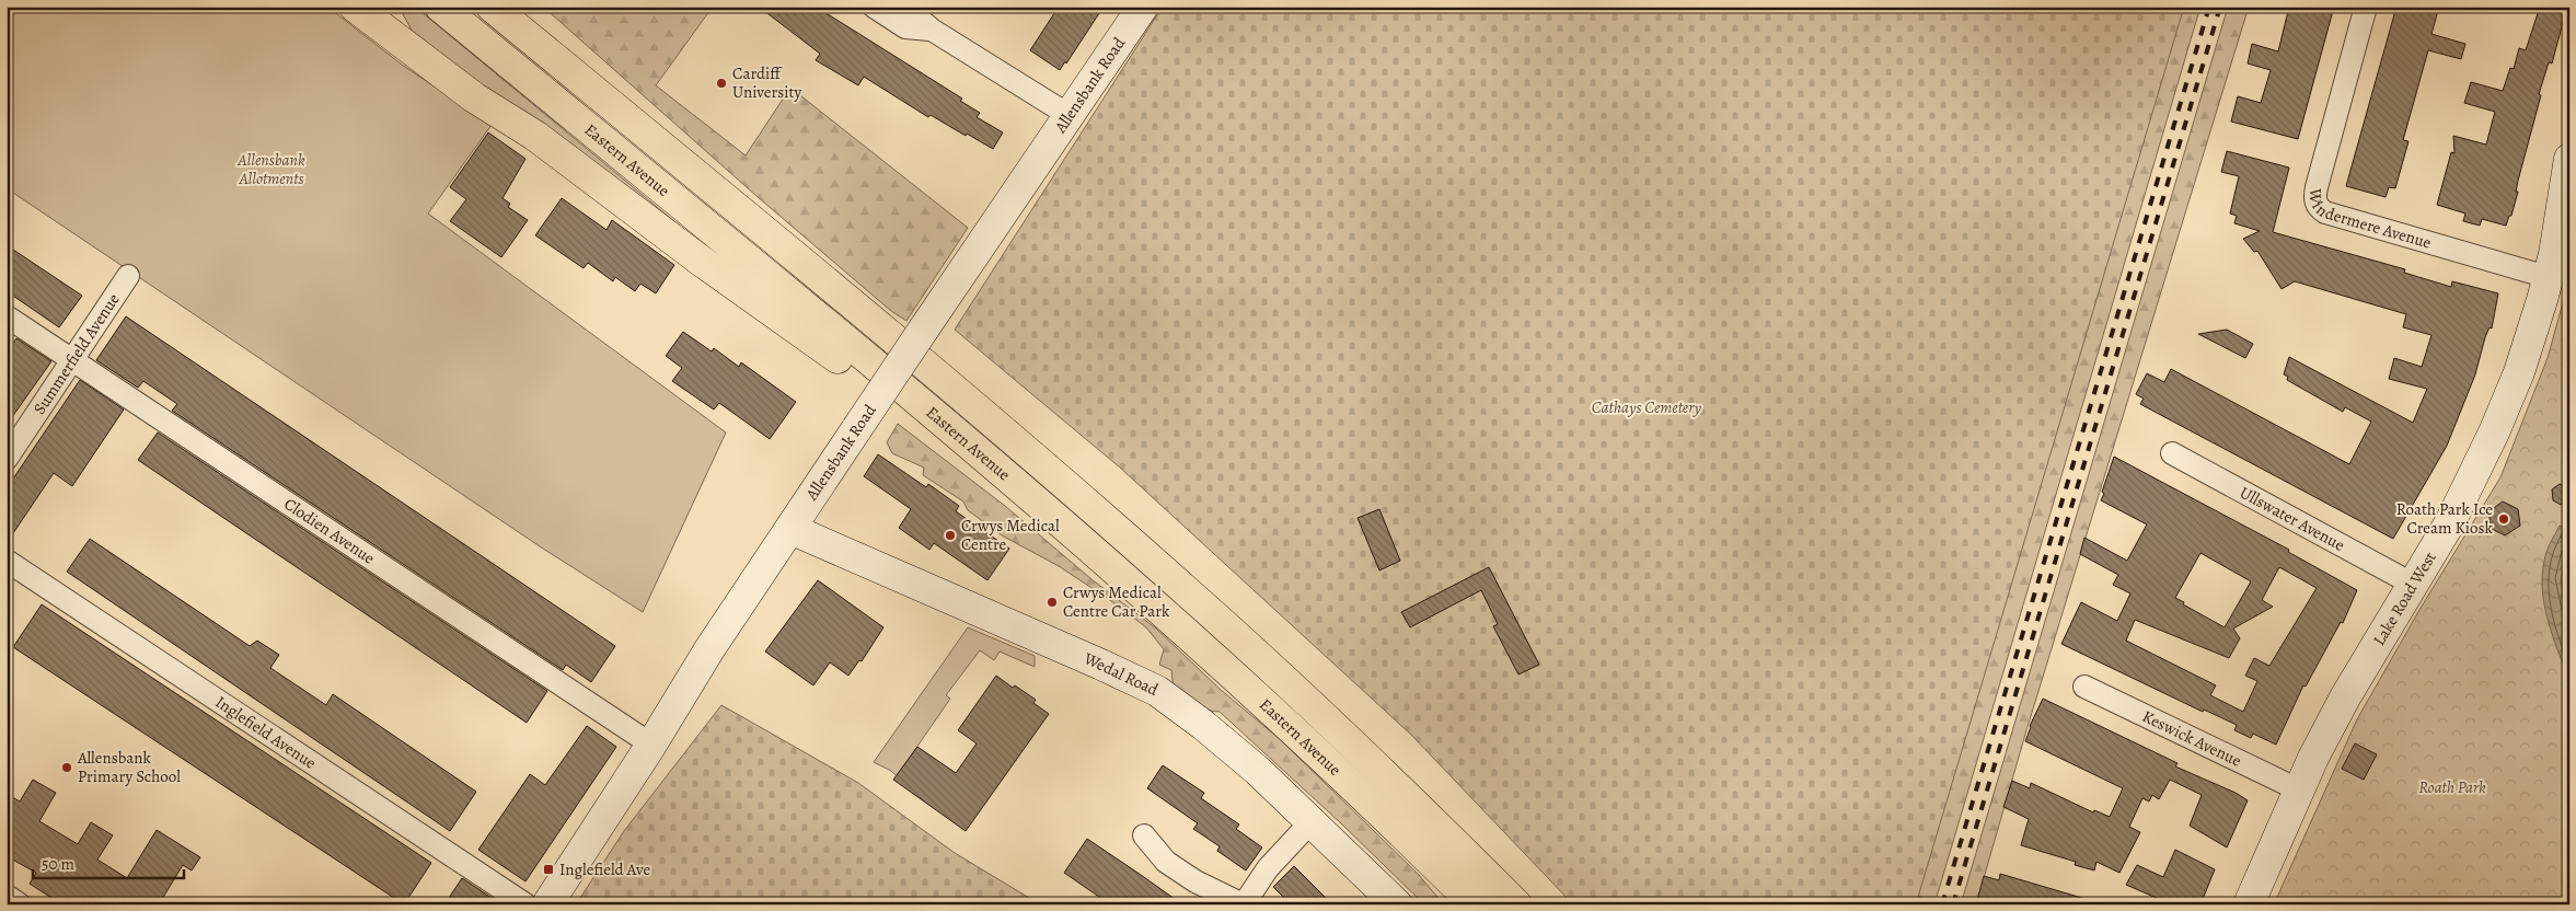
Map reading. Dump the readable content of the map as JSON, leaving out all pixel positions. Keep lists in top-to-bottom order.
{
  "streets": {
    "highway": ["Eastern Avenue"],
    "street": [
      "Allensbank Road",
      "Windermere Avenue",
      "Summerfield Avenue",
      "Ullswater Avenue",
      "Clodien Avenue",
      "Lake Road West",
      "Wedal Road",
      "Inglefield Avenue",
      "Keswick Avenue"
    ]
  },
  "crossings": [
    ["Allensbank Road", "Clodien Avenue"],
    ["Allensbank Road", "Wedal Road"],
    ["Windermere Avenue", "Lake Road West"],
    ["Summerfield Avenue", "Clodien Avenue"],
    ["Ullswater Avenue", "Lake Road West"],
    ["Lake Road West", "Keswick Avenue"]
  ],
  "parks": ["Allensbank Allotments", "Cathays Cemetery", "Roath Park"],
  "places": {
    "other": [
      "Cardiff University",
      "Roath Park Ice Cream Kiosk",
      "Crwys Medical Centre",
      "Crwys Medical Centre Car Park",
      "Allensbank Primary School"
    ],
    "transit": ["Inglefield Ave"]
  },
  "scale_bar": "50 m"
}
